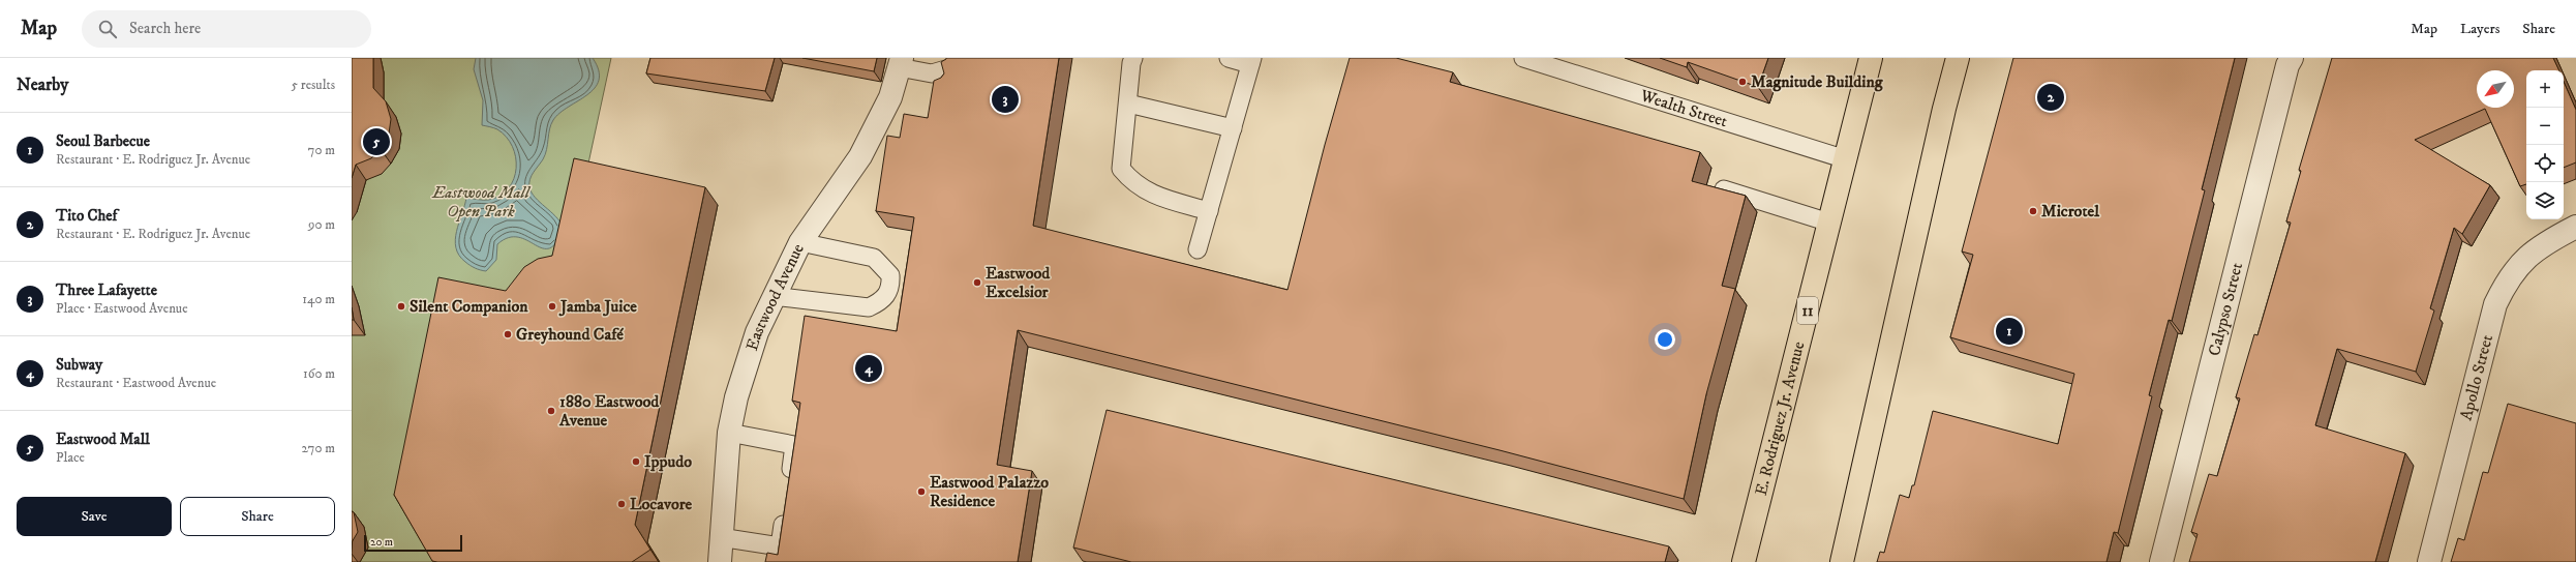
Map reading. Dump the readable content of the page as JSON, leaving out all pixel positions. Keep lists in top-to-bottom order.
{
  "streets": {
    "main road": ["11", "E. Rodriguez Jr. Avenue"],
    "street": ["Eastwood Avenue", "Calypso Street", "Apollo Street"],
    "lane": ["Wealth Street"]
  },
  "crossings": [
    ["Wealth Street", "E. Rodriguez Jr. Avenue"]
  ],
  "parks": ["Eastwood Mall Open Park"],
  "places": [
    "Magnitude Building",
    "Microtel",
    "Eastwood Excelsior",
    "Silent Companion",
    "Jamba Juice",
    "Greyhound Café",
    "1880 Eastwood Avenue",
    "Ippudo",
    "Eastwood Palazzo Residence",
    "Locavore"
  ],
  "scale_bar": "20 m",
  "north": "bottom left",
  "page": {
    "header": "Map",
    "search": "Search here",
    "nav": ["Map", "Layers", "Share"],
    "heading": ["Nearby", "5 results"],
    "map_buttons": ["+", "−"],
    "pins": [
      "2",
      "3",
      "5",
      "1",
      "4"
    ],
    "list": [
      {
        "mark": "1",
        "name": "Seoul Barbecue",
        "note": "Restaurant · E. Rodriguez Jr. Avenue",
        "value": "70 m"
      },
      {
        "mark": "2",
        "name": "Tito Chef",
        "note": "Restaurant · E. Rodriguez Jr. Avenue",
        "value": "90 m"
      },
      {
        "mark": "3",
        "name": "Three Lafayette",
        "note": "Place · Eastwood Avenue",
        "value": "140 m"
      },
      {
        "mark": "4",
        "name": "Subway",
        "note": "Restaurant · Eastwood Avenue",
        "value": "160 m"
      },
      {
        "mark": "5",
        "name": "Eastwood Mall",
        "note": "Place",
        "value": "270 m"
      }
    ],
    "buttons": ["Save", "Share"],
    "scale": "20 m"
  }
}
